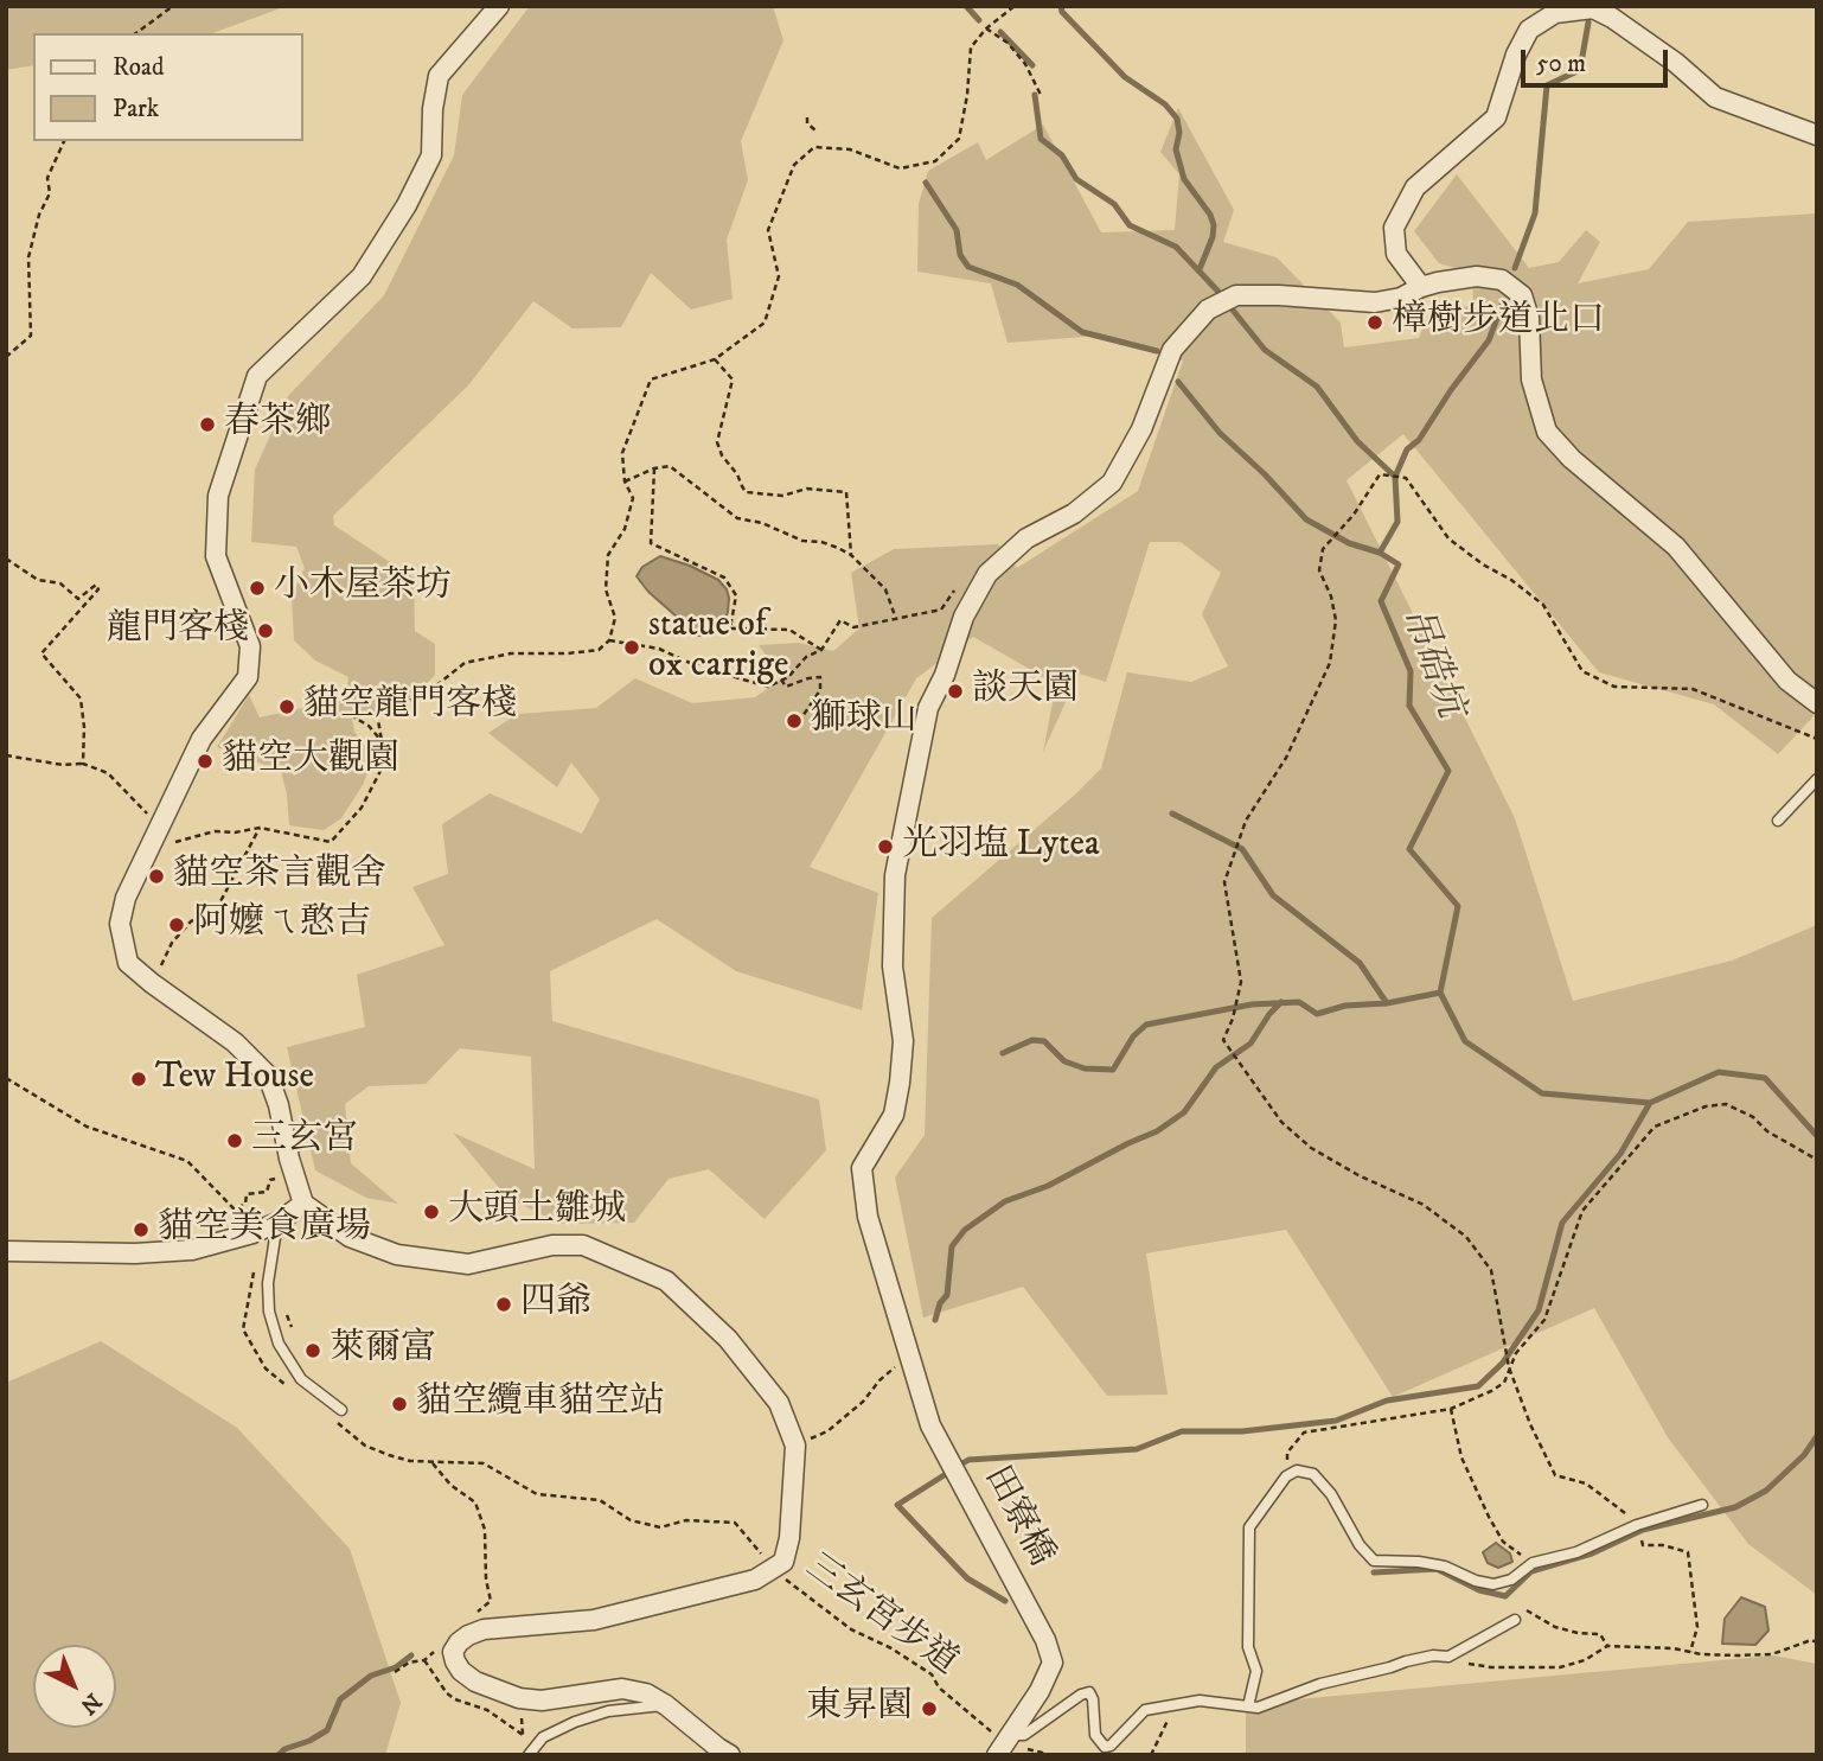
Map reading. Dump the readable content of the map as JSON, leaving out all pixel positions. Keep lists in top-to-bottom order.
{
  "streets": {
    "street": ["田寮橋"],
    "path": ["三玄宮步道"]
  },
  "crossings": [
    ["田寮橋", "三玄宮步道"]
  ],
  "water": ["吊硞坑"],
  "places": [
    "樟樹步道北口",
    "春茶鄉",
    "小木屋茶坊",
    "龍門客棧",
    "statue of ox carrige",
    "談天園",
    "貓空龍門客棧",
    "獅球山",
    "貓空大觀園",
    "光羽塩 Lytea",
    "貓空茶言觀舍",
    "阿嬤ㄟ憨吉",
    "Tew House",
    "三玄宮",
    "大頭土雛城",
    "貓空美食廣場",
    "四爺",
    "萊爾富",
    "貓空纜車貓空站",
    "東昇園"
  ],
  "legend": ["Road", "Park"],
  "scale_bar": "50 m",
  "north": "bottom right"
}
